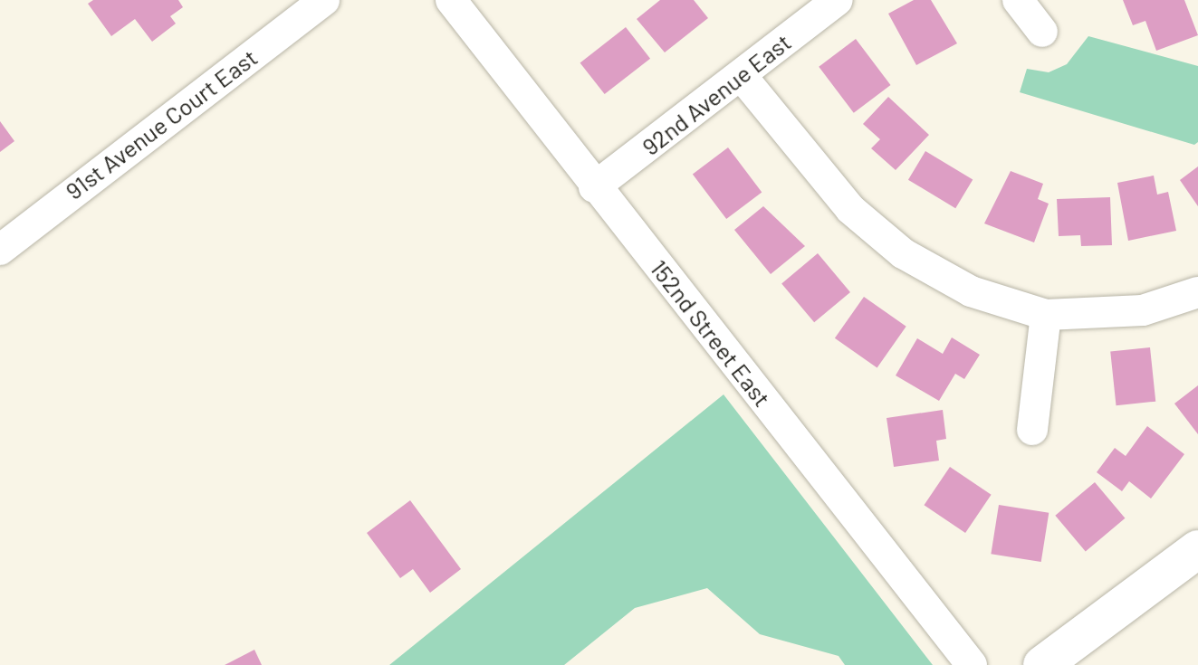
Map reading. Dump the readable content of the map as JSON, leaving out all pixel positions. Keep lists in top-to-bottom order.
{
  "streets": {
    "street": ["92nd Avenue East", "91st Avenue Court East", "152nd Street East"]
  },
  "crossings": [
    ["92nd Avenue East", "152nd Street East"]
  ]
}
